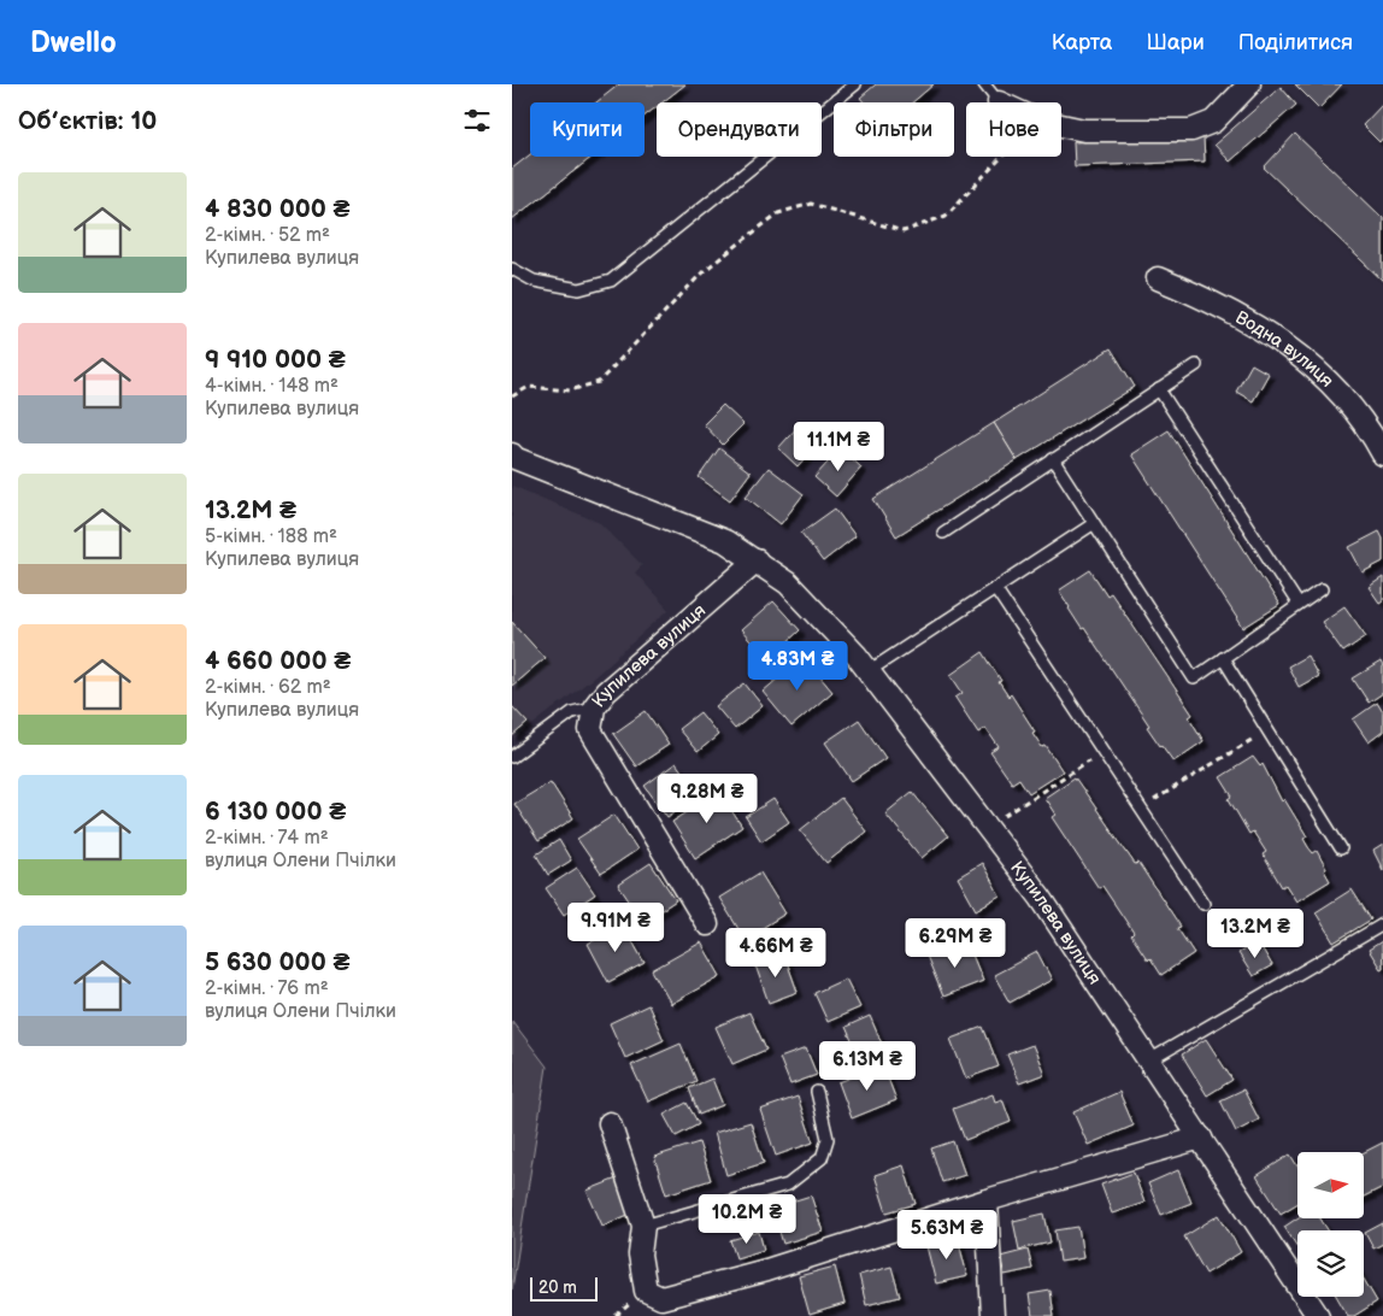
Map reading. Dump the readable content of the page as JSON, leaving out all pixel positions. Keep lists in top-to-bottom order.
{
  "streets": {
    "street": ["Водна вулиця", "Купилева вулиця"]
  },
  "scale_bar": "20 m",
  "north": "right",
  "page": {
    "header": "Dwello",
    "nav": ["Карта", "Шари", "Поділитися"],
    "heading": "Об’єктів: 10",
    "chip": [
      "Купити",
      "Орендувати",
      "Фільтри",
      "Нове"
    ],
    "list": [
      {
        "name": "4 830 000 ₴",
        "note": "2-кімн. · 52 m² · Купилева вулиця"
      },
      {
        "name": "9 910 000 ₴",
        "note": "4-кімн. · 148 m² · Купилева вулиця"
      },
      {
        "name": "13.2M ₴",
        "note": "5-кімн. · 188 m² · Купилева вулиця"
      },
      {
        "name": "4 660 000 ₴",
        "note": "2-кімн. · 62 m² · Купилева вулиця"
      },
      {
        "name": "6 130 000 ₴",
        "note": "2-кімн. · 74 m² · вулиця Олени Пчілки"
      },
      {
        "name": "5 630 000 ₴",
        "note": "2-кімн. · 76 m² · вулиця Олени Пчілки"
      }
    ],
    "price": [
      "11.1M ₴",
      "4.83M ₴",
      "9.28M ₴",
      "9.91M ₴",
      "13.2M ₴",
      "6.29M ₴",
      "4.66M ₴",
      "6.13M ₴",
      "10.2M ₴",
      "5.63M ₴"
    ],
    "scale": "20 m"
  }
}
